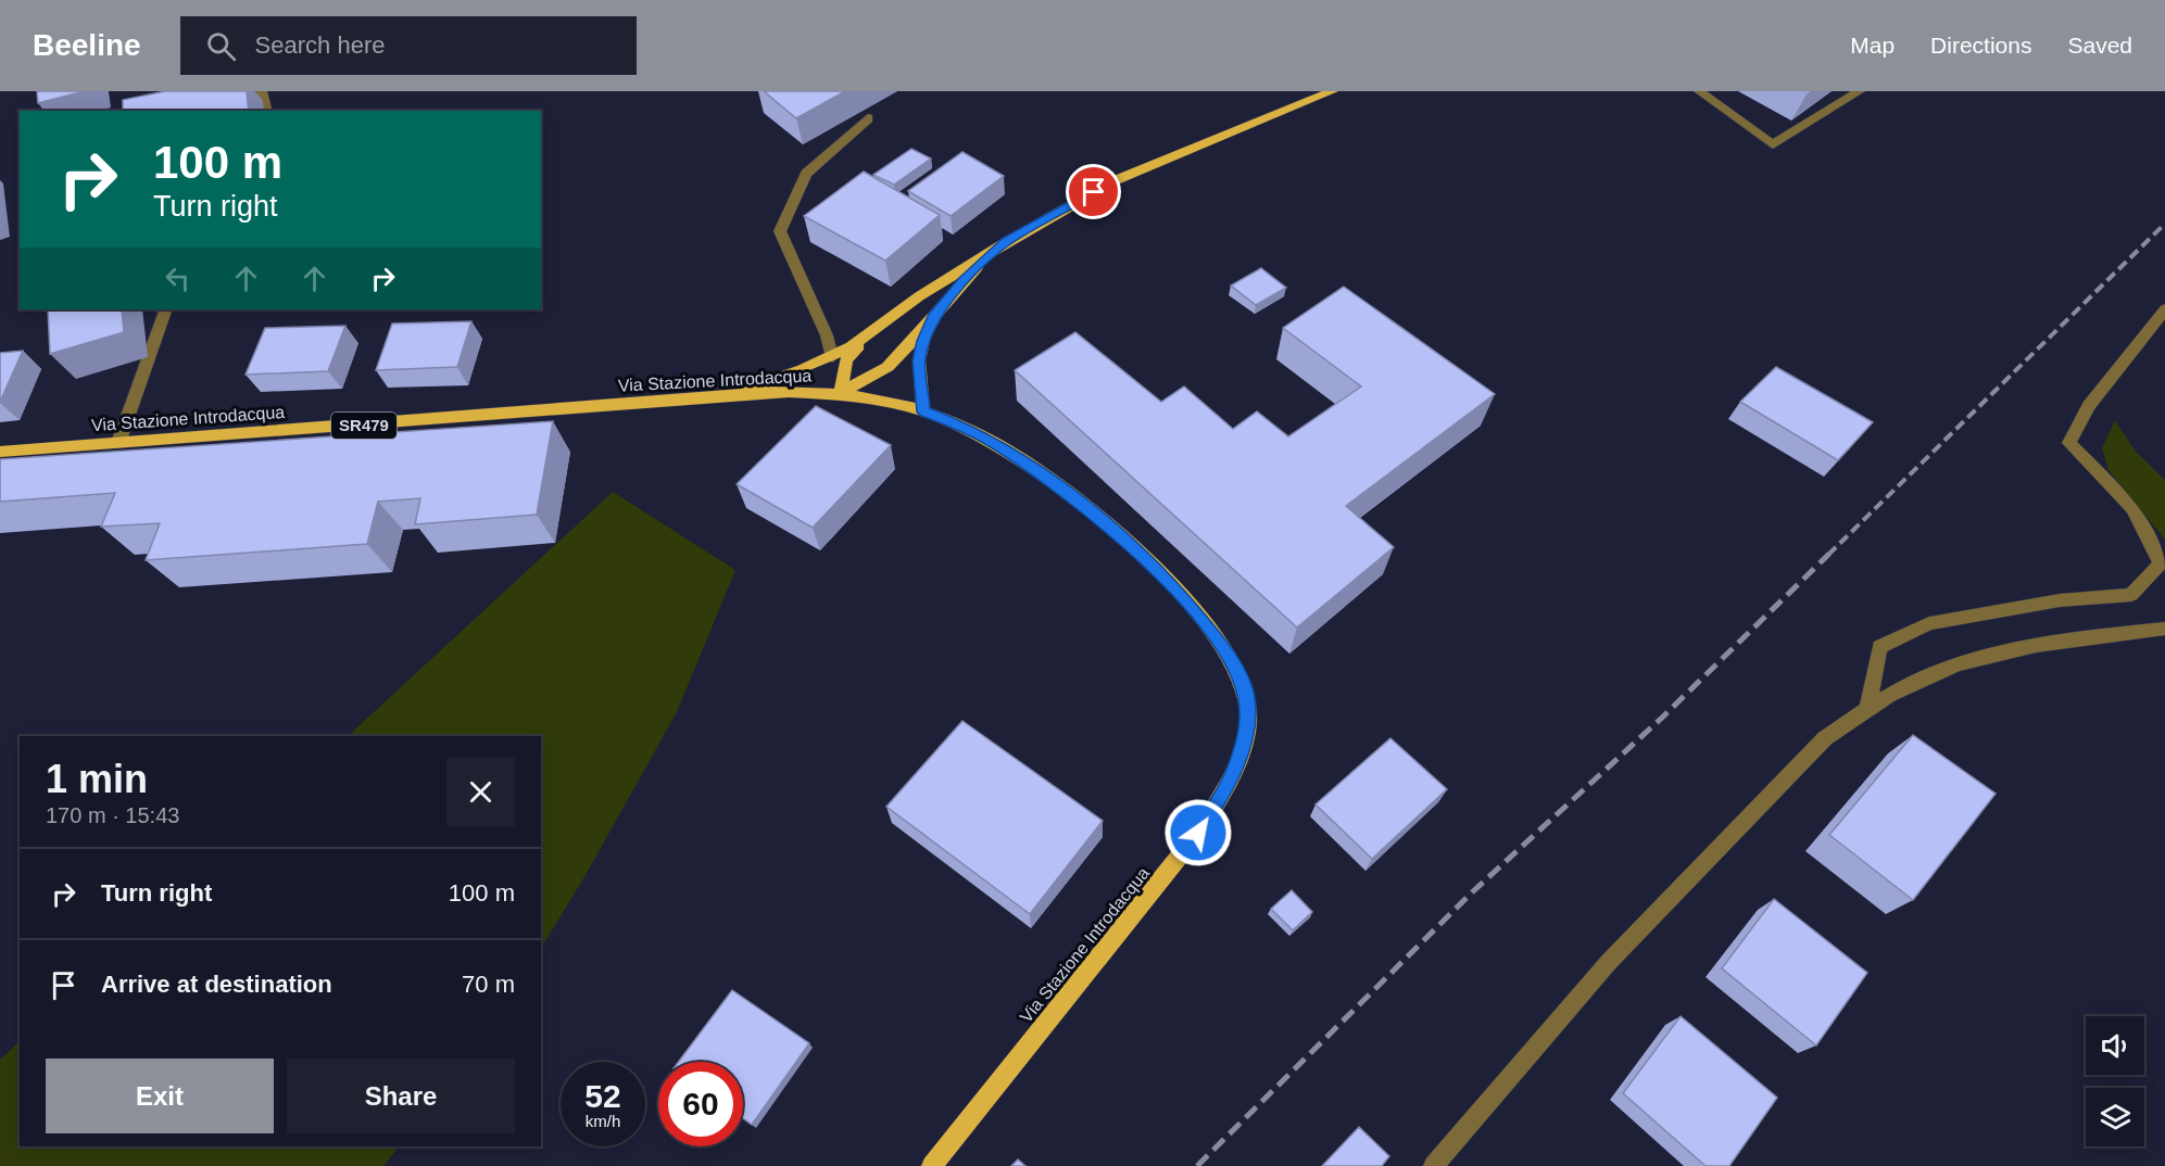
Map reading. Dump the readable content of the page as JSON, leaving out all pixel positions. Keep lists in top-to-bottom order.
{
  "streets": {
    "main road": ["Via Stazione Introdacqua", "SR479"]
  },
  "page": {
    "header": "Beeline",
    "search": "Search here",
    "nav": ["Map", "Directions", "Saved"],
    "turn": ["100 m", "Turn right"],
    "heading": ["1 min", "170 m · 15:43"],
    "list": [
      {
        "name": "Turn right",
        "value": "100 m"
      },
      {
        "name": "Arrive at destination",
        "value": "70 m"
      }
    ],
    "buttons": ["Exit", "Share"],
    "speed": "52 km/h",
    "limit": "60"
  }
}
